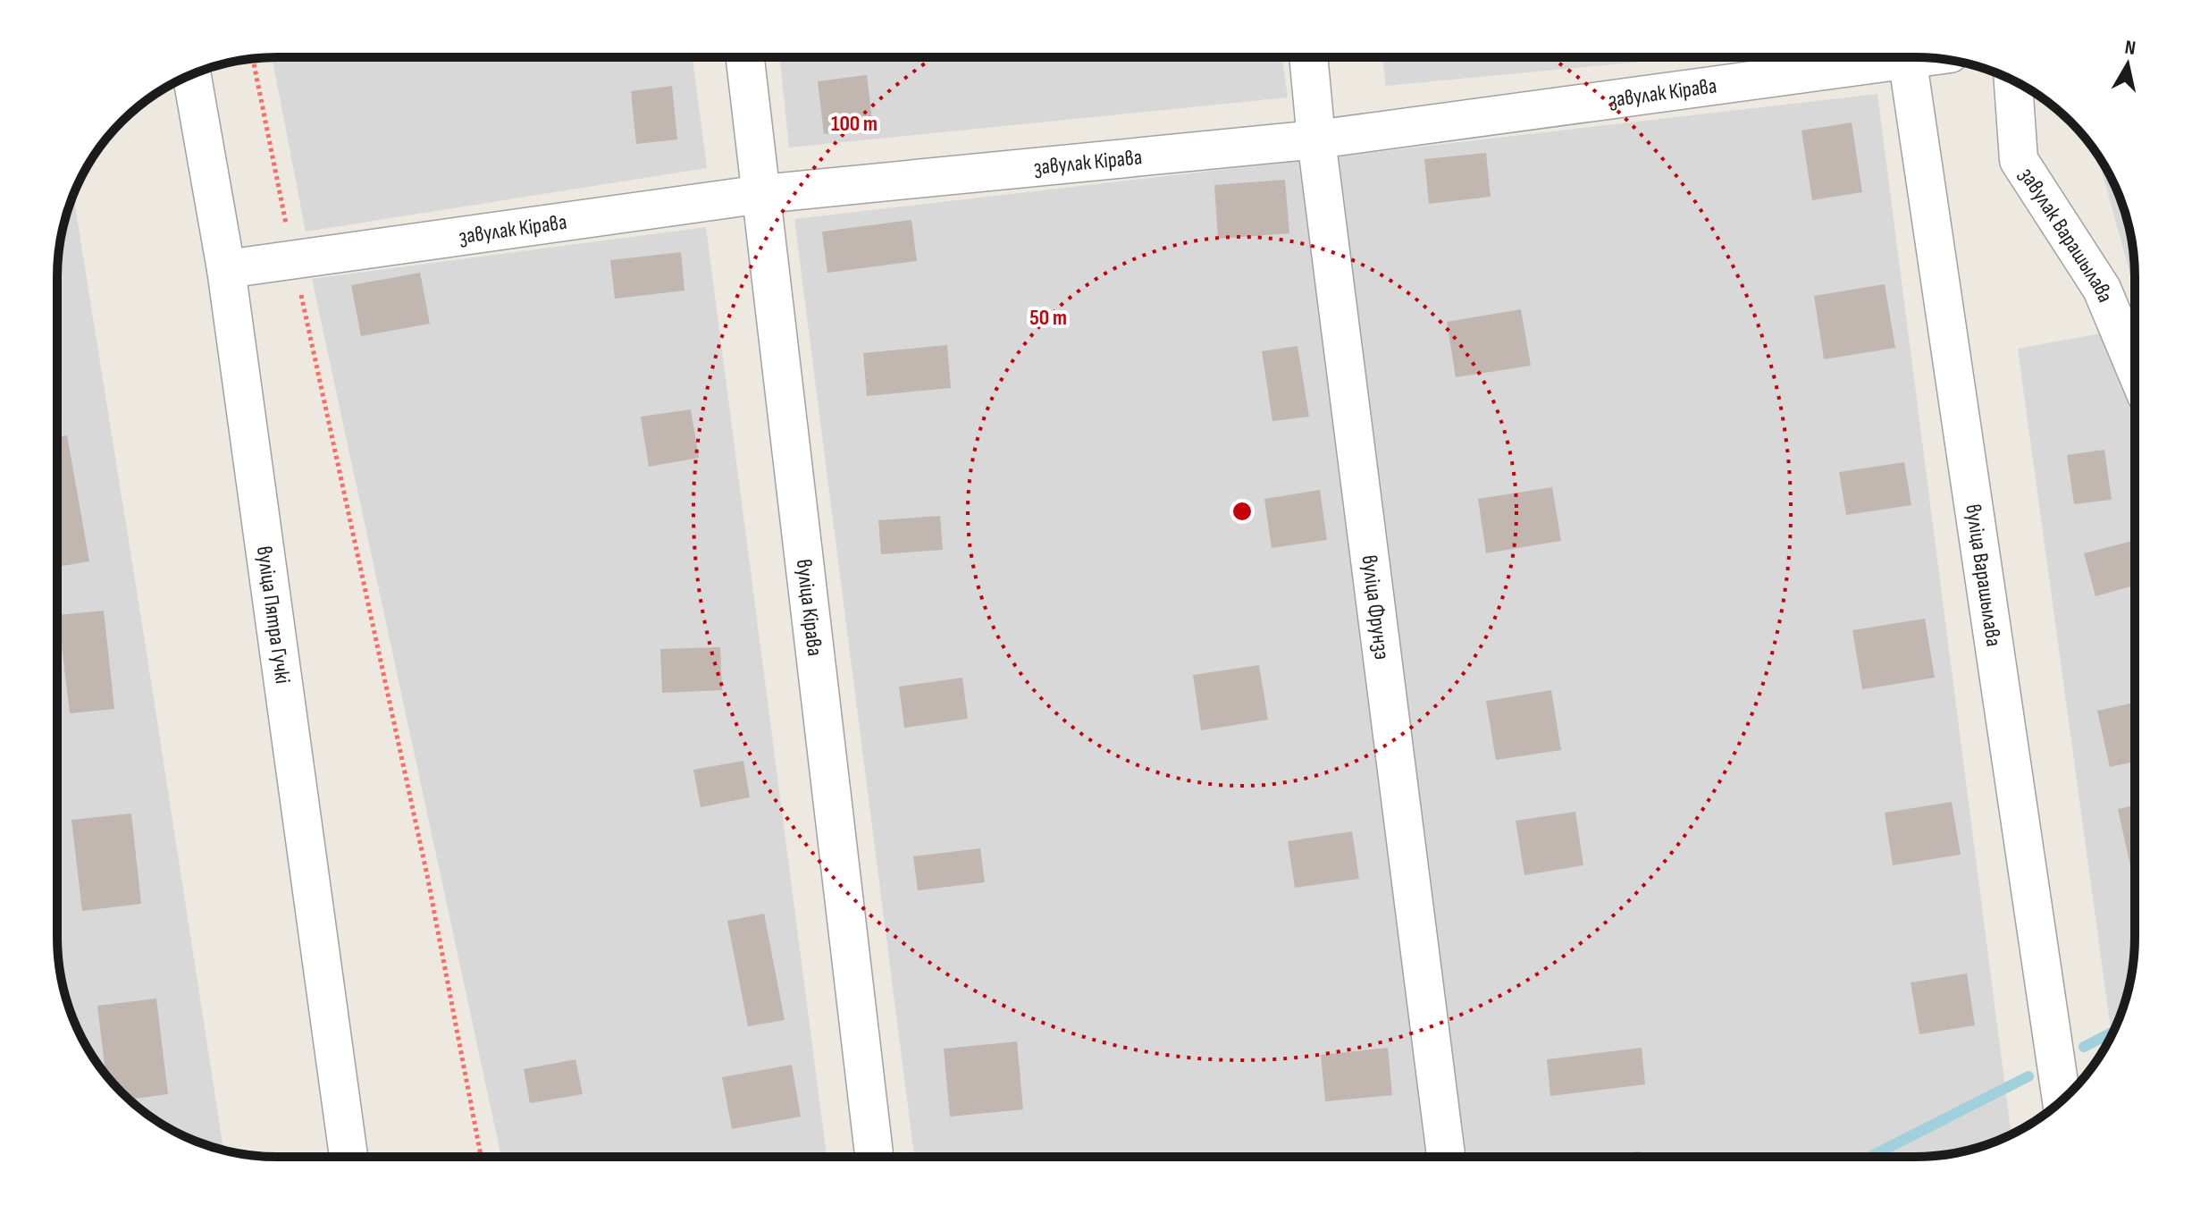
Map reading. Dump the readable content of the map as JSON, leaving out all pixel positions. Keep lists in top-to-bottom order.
{
  "streets": {
    "street": [
      "завулак Кірава",
      "завулак Варашылава",
      "вуліца Варашылава",
      "вуліца Кірава",
      "вуліца Фрунзэ",
      "вуліца Пятра Гучкі"
    ]
  },
  "crossings": [
    ["завулак Кірава", "вуліца Кірава"],
    ["завулак Кірава", "вуліца Фрунзэ"],
    ["завулак Кірава", "вуліца Пятра Гучкі"]
  ],
  "north": "top",
  "rings": ["100 m", "50 m"]
}
